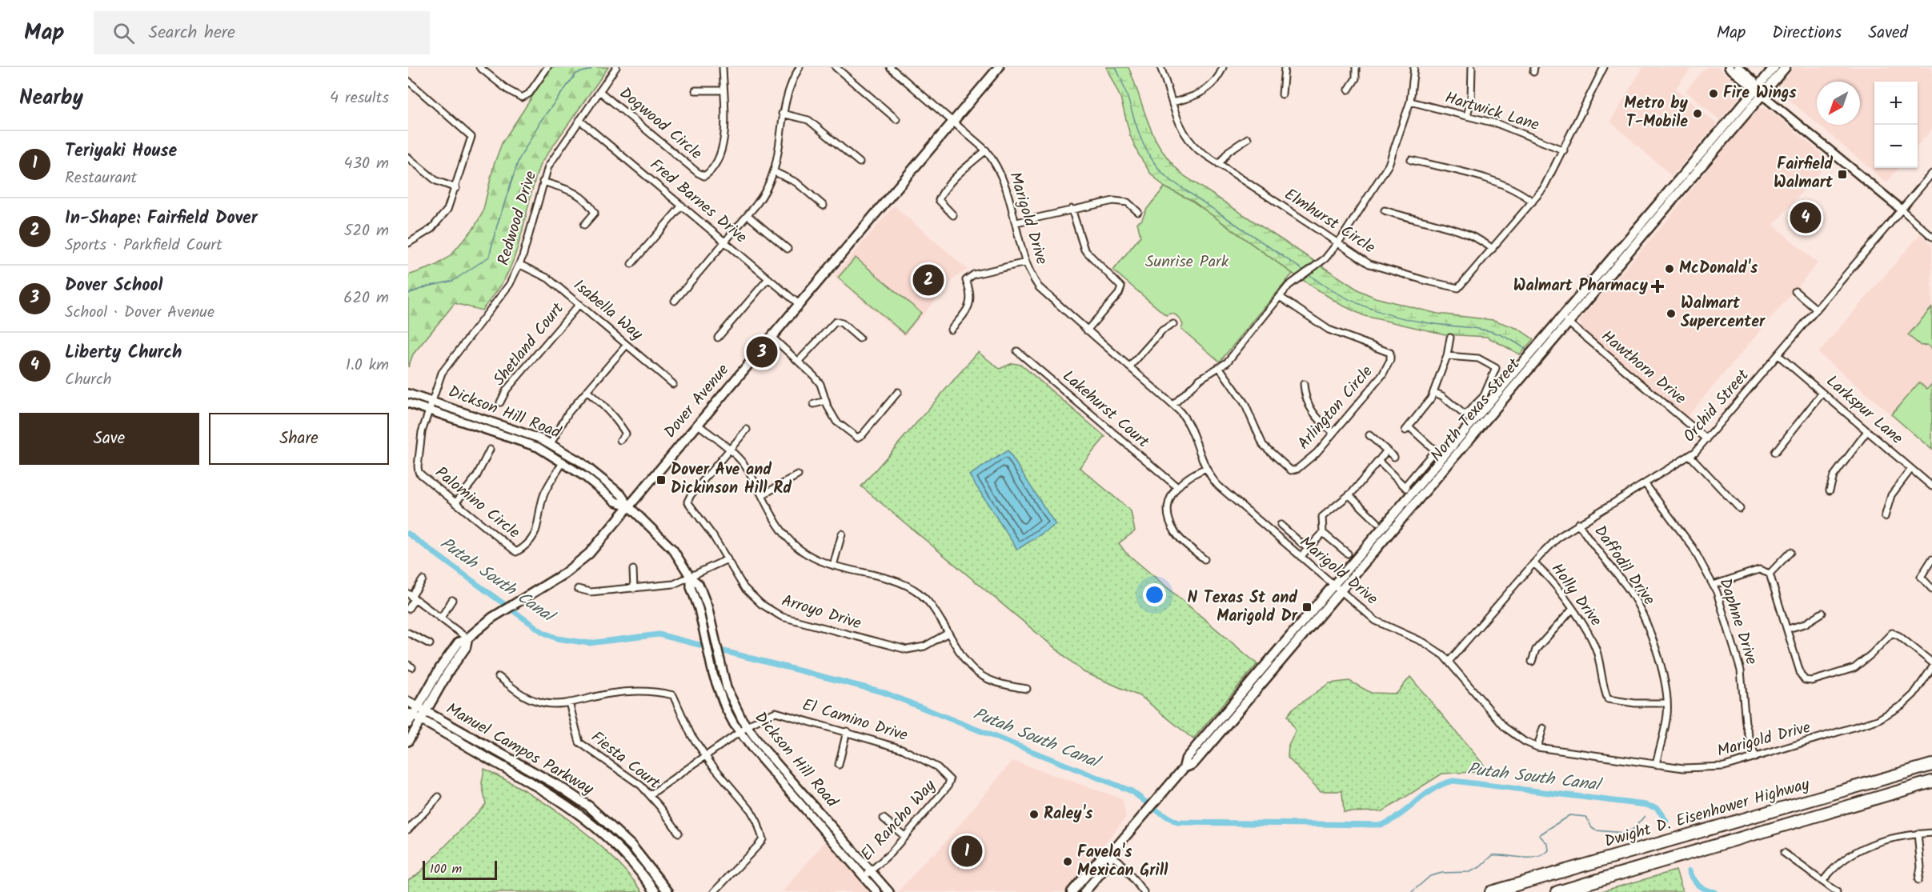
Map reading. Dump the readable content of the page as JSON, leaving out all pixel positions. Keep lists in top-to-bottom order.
{
  "streets": {
    "highway": ["Dwight D. Eisenhower Highway"],
    "main road": ["Dover Avenue", "North Texas Street", "Manuel Campos Parkway"],
    "street": [
      "Hartwick Lane",
      "Dogwood Circle",
      "Fred Barnes Drive",
      "Redwood Drive",
      "Marigold Drive",
      "Elmhurst Circle",
      "Isabella Way",
      "Shetland Court",
      "Hawthorn Drive",
      "Orchid Street",
      "Arlington Circle",
      "Lakehurst Court",
      "Larkspur Lane",
      "Dickson Hill Road",
      "Palomino Circle",
      "Daffodil Drive",
      "Holly Drive",
      "Arroyo Drive",
      "Daphne Drive",
      "El Camino Drive",
      "Fiesta Court",
      "El Rancho Way"
    ]
  },
  "crossings": [
    ["Hartwick Lane", "Elmhurst Circle"],
    ["Dogwood Circle", "Redwood Drive"],
    ["Fred Barnes Drive", "Redwood Drive"],
    ["Fred Barnes Drive", "Dover Avenue"],
    ["Redwood Drive", "Isabella Way"],
    ["Redwood Drive", "Dickson Hill Road"],
    ["Redwood Drive", "Palomino Circle"],
    ["Marigold Drive", "Dover Avenue"],
    ["Marigold Drive", "Orchid Street"],
    ["Marigold Drive", "North Texas Street"],
    ["Marigold Drive", "Daffodil Drive"],
    ["Marigold Drive", "Daphne Drive"],
    ["Isabella Way", "Shetland Court"],
    ["Hawthorn Drive", "Orchid Street"],
    ["Hawthorn Drive", "North Texas Street"],
    ["Dover Avenue", "Dickson Hill Road"],
    ["Dover Avenue", "Manuel Campos Parkway"],
    ["Orchid Street", "Larkspur Lane"],
    ["Orchid Street", "Daffodil Drive"],
    ["Orchid Street", "Holly Drive"],
    ["Orchid Street", "Daphne Drive"],
    ["Dickson Hill Road", "Palomino Circle"],
    ["Dickson Hill Road", "El Camino Drive"],
    ["Dickson Hill Road", "El Rancho Way"],
    ["Daffodil Drive", "Holly Drive"],
    ["El Camino Drive", "Fiesta Court"],
    ["El Camino Drive", "El Rancho Way"]
  ],
  "water": ["Putah South Canal"],
  "parks": ["Sunrise Park"],
  "places": {
    "other": [
      "Fire Wings",
      "Metro by T-Mobile",
      "McDonald's",
      "Walmart Supercenter",
      "Raley's",
      "Favela's Mexican Grill"
    ],
    "transit": ["Fairfield Walmart", "Dover Ave and Dickinson Hill Rd", "N Texas St and Marigold Dr"],
    "health": ["Walmart Pharmacy"]
  },
  "scale_bar": "100 m",
  "north": "bottom left",
  "page": {
    "header": "Map",
    "search": "Search here",
    "nav": ["Map", "Directions", "Saved"],
    "heading": ["Nearby", "4 results"],
    "map_buttons": ["+", "−"],
    "list": [
      {
        "mark": "1",
        "name": "Teriyaki House",
        "note": "Restaurant",
        "value": "430 m"
      },
      {
        "mark": "2",
        "name": "In-Shape: Fairfield Dover",
        "note": "Sports · Parkfield Court",
        "value": "520 m"
      },
      {
        "mark": "3",
        "name": "Dover School",
        "note": "School · Dover Avenue",
        "value": "620 m"
      },
      {
        "mark": "4",
        "name": "Liberty Church",
        "note": "Church",
        "value": "1.0 km"
      }
    ],
    "pins": [
      "4",
      "2",
      "3",
      "1"
    ],
    "buttons": ["Save", "Share"],
    "scale": "100 m"
  }
}
